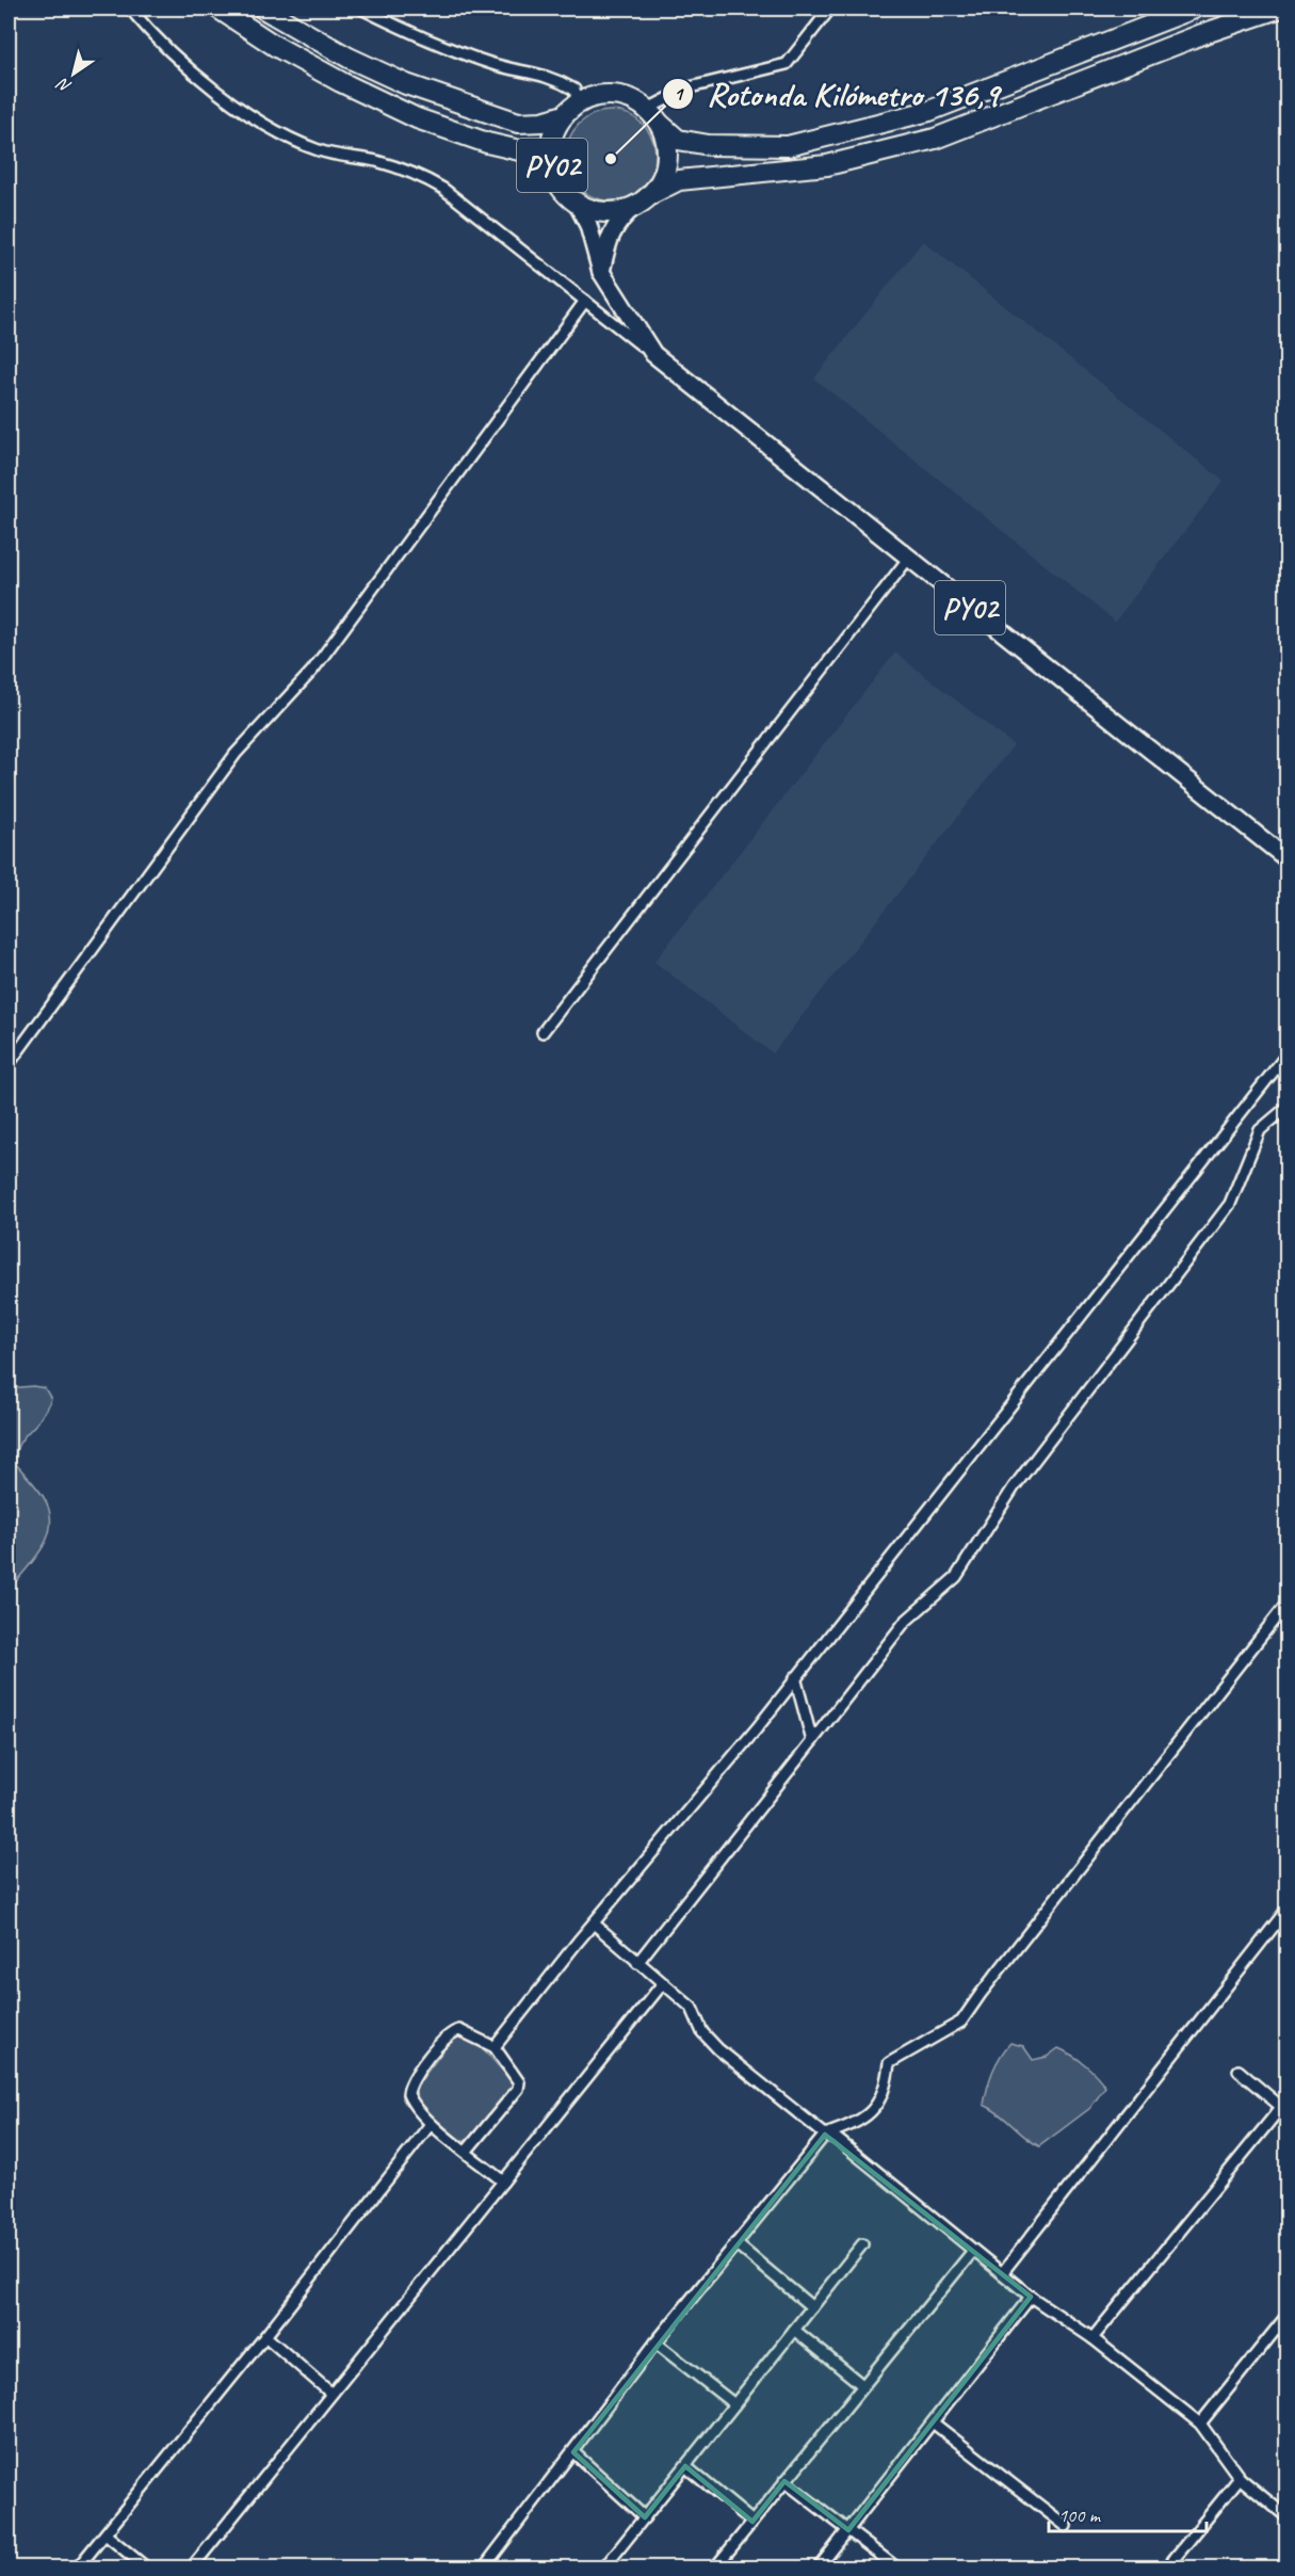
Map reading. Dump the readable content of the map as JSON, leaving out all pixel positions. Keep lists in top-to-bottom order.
{
  "streets": {
    "highway": ["PY02"]
  },
  "places": ["Rotonda Kilómetro 136,9"],
  "scale_bar": "100 m",
  "north": "bottom left"
}
